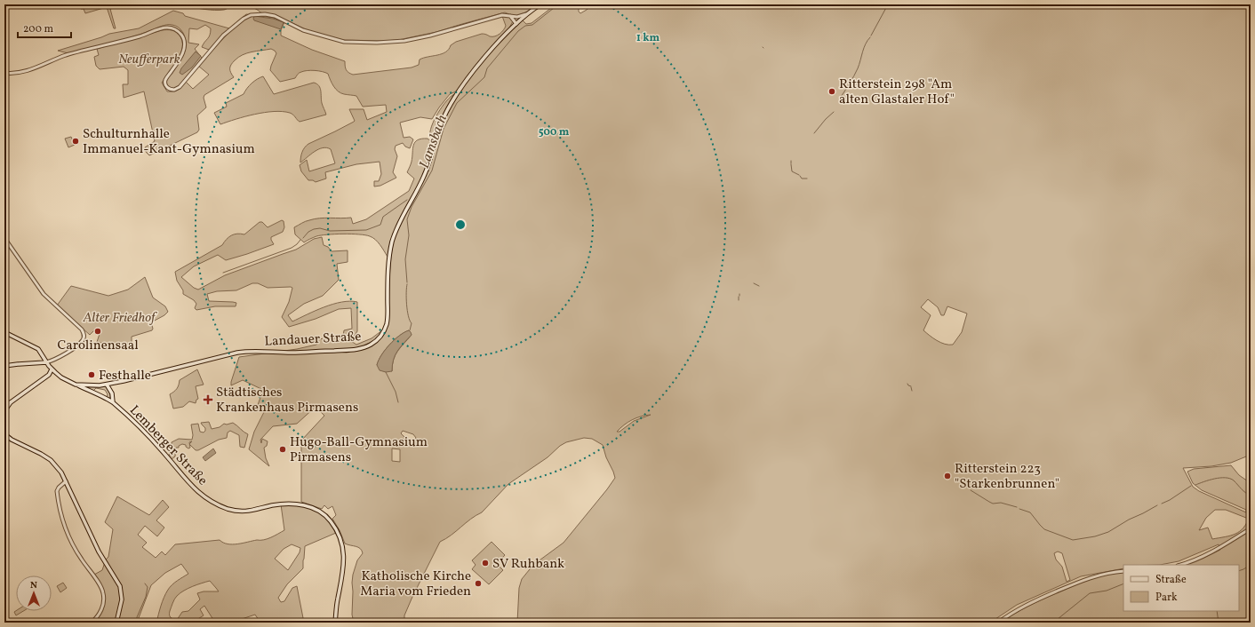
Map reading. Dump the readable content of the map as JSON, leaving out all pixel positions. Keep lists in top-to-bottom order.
{
  "streets": {
    "main road": ["Landauer Straße", "Lemberger Straße"]
  },
  "water": ["Lamsbach"],
  "parks": ["Neufferpark", "Alter Friedhof"],
  "places": {
    "other": [
      "Ritterstein 298 \"Am alten Glastaler Hof\"",
      "Schulturnhalle Immanuel-Kant-Gymnasium",
      "Carolinensaal",
      "Festhalle",
      "Hugo-Ball-Gymnasium Pirmasens",
      "Ritterstein 223 \"Starkenbrunnen\"",
      "SV Ruhbank",
      "Katholische Kirche Maria vom Frieden"
    ],
    "health": ["Städtisches Krankenhaus Pirmasens"]
  },
  "legend": ["Straße", "Park"],
  "scale_bar": "200 m",
  "north": "top",
  "rings": ["1 km", "500 m"]
}
